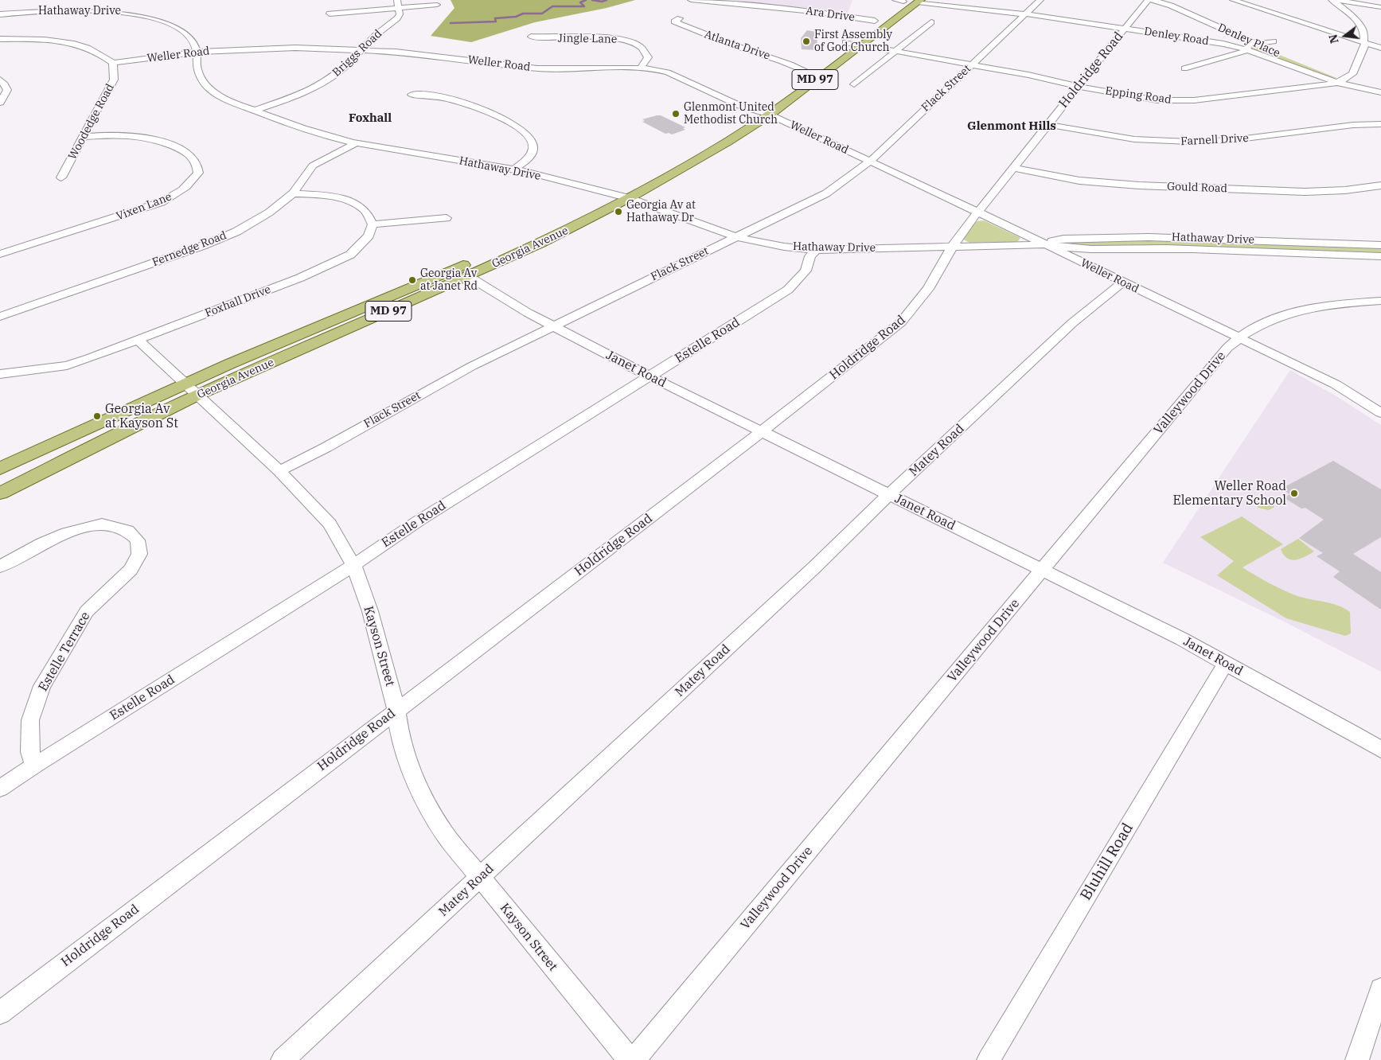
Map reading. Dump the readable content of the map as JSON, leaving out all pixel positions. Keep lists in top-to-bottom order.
{
  "streets": {
    "main road": ["MD 97", "Georgia Avenue"],
    "street": [
      "Hathaway Drive",
      "Ara Drive",
      "Denley Road",
      "Jingle Lane",
      "Denley Place",
      "Atlanta Drive",
      "Briggs Road",
      "Weller Road",
      "Holdridge Road",
      "Flack Street",
      "Epping Road",
      "Woodedge Road",
      "Farnell Drive",
      "Gould Road",
      "Vixen Lane",
      "Fernedge Road",
      "Foxhall Drive",
      "Estelle Road",
      "Janet Road",
      "Valleywood Drive",
      "Matey Road",
      "Kayson Street",
      "Estelle Terrace",
      "Bluhill Road"
    ]
  },
  "crossings": [
    ["Hathaway Drive", "Briggs Road"],
    ["Hathaway Drive", "Weller Road"],
    ["Hathaway Drive", "Holdridge Road"],
    ["Hathaway Drive", "Flack Street"],
    ["Hathaway Drive", "Georgia Avenue"],
    ["Hathaway Drive", "Fernedge Road"],
    ["Hathaway Drive", "Estelle Road"],
    ["Denley Road", "Holdridge Road"],
    ["Denley Road", "Flack Street"],
    ["Denley Road", "Epping Road"],
    ["Denley Road", "Georgia Avenue"],
    ["Jingle Lane", "Weller Road"],
    ["Denley Place", "Epping Road"],
    ["Briggs Road", "Weller Road"],
    ["Weller Road", "Holdridge Road"],
    ["Weller Road", "Flack Street"],
    ["Weller Road", "Woodedge Road"],
    ["Weller Road", "Georgia Avenue"],
    ["Weller Road", "Valleywood Drive"],
    ["Weller Road", "Matey Road"],
    ["Holdridge Road", "Epping Road"],
    ["Holdridge Road", "Farnell Drive"],
    ["Holdridge Road", "Gould Road"],
    ["Holdridge Road", "Janet Road"],
    ["Holdridge Road", "Kayson Street"],
    ["Flack Street", "Epping Road"],
    ["Flack Street", "Janet Road"],
    ["Flack Street", "Kayson Street"],
    ["Epping Road", "Georgia Avenue"],
    ["Woodedge Road", "Vixen Lane"],
    ["Georgia Avenue", "Janet Road"],
    ["Georgia Avenue", "Kayson Street"],
    ["Foxhall Drive", "Kayson Street"],
    ["Estelle Road", "Janet Road"],
    ["Estelle Road", "Kayson Street"],
    ["Estelle Road", "Estelle Terrace"],
    ["Janet Road", "Valleywood Drive"],
    ["Janet Road", "Matey Road"],
    ["Janet Road", "Bluhill Road"],
    ["Matey Road", "Kayson Street"]
  ],
  "districts": ["Foxhall", "Glenmont Hills"],
  "places": [
    "First Assembly of God Church",
    "Glenmont United Methodist Church",
    "Georgia Av at Hathaway Dr",
    "Georgia Av at Janet Rd",
    "Georgia Av at Kayson St",
    "Weller Road Elementary School"
  ],
  "north": "left"
}
